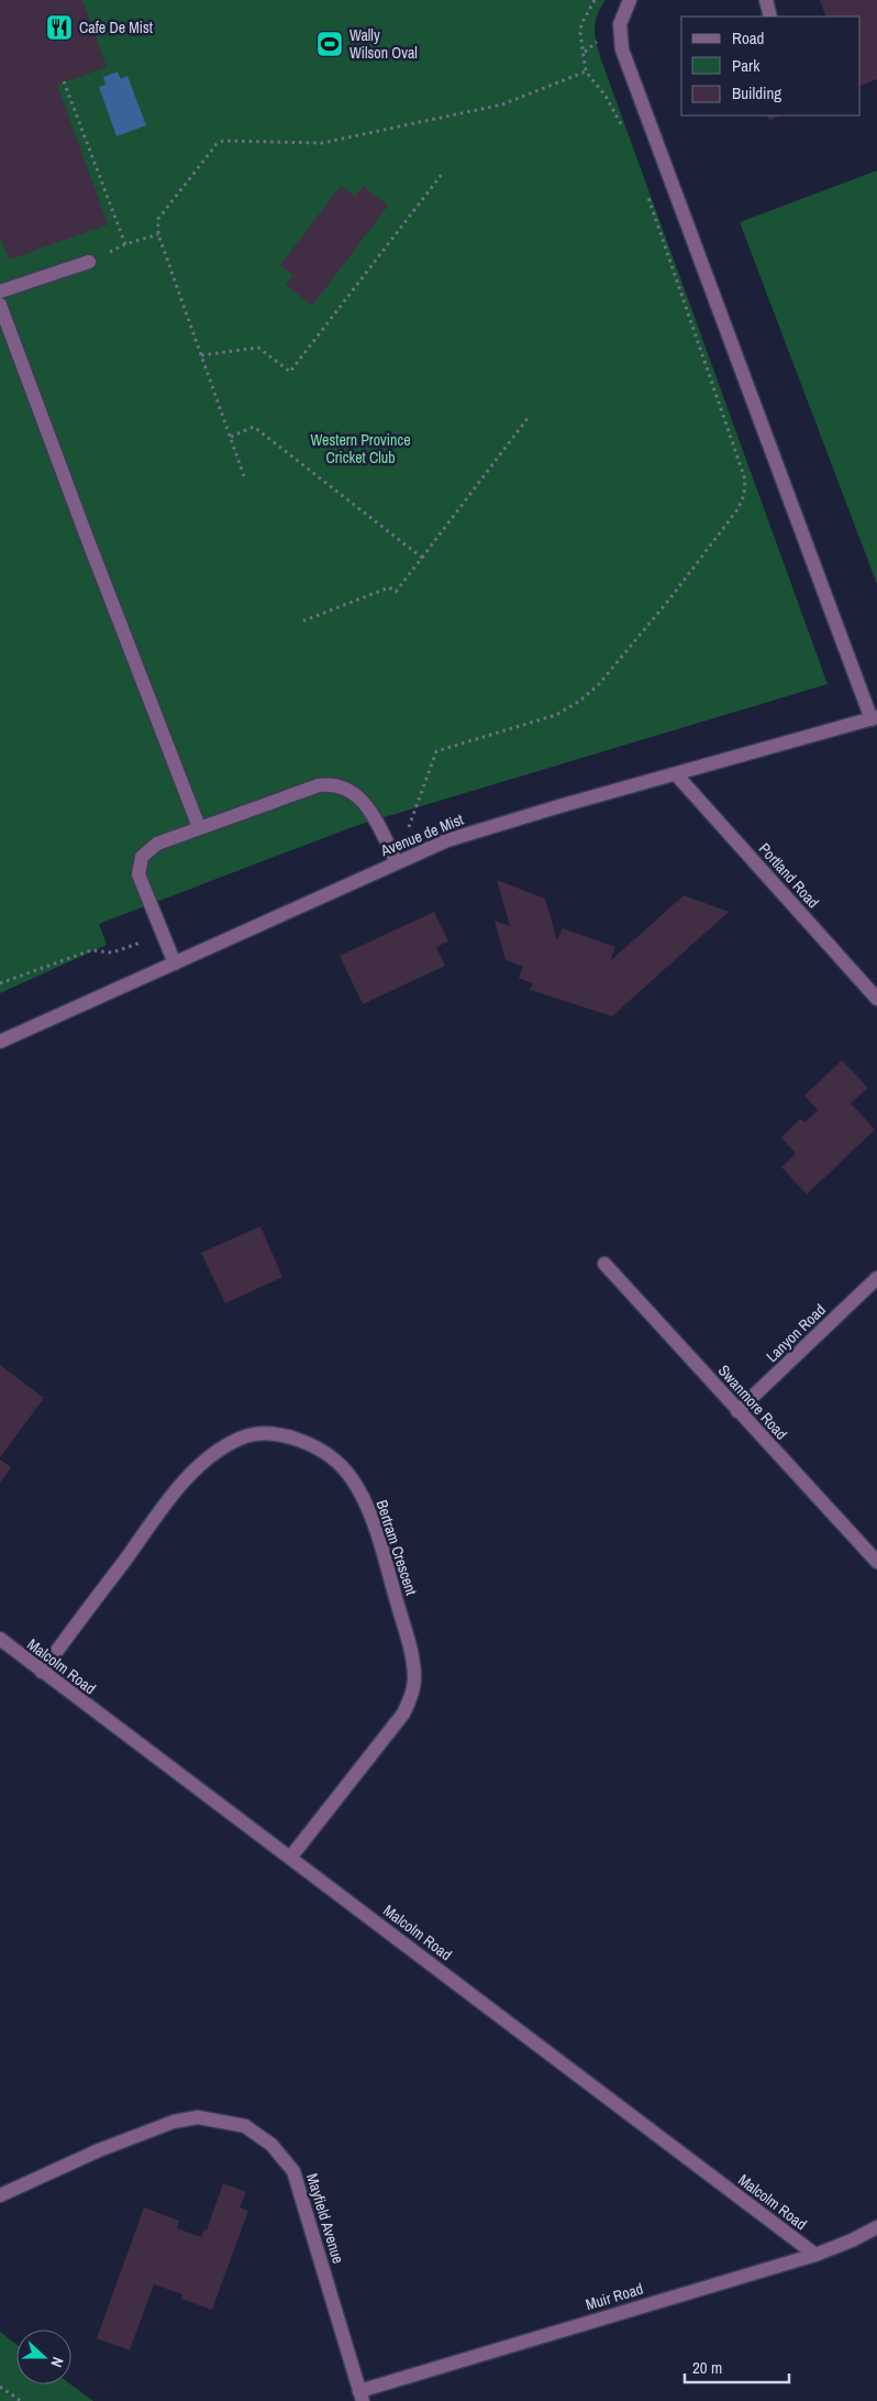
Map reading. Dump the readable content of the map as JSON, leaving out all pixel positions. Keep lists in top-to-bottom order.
{
  "streets": {
    "street": [
      "Avenue de Mist",
      "Portland Road",
      "Lanyon Road",
      "Swanmore Road",
      "Bertram Crescent",
      "Malcolm Road",
      "Mayfield Avenue",
      "Muir Road"
    ]
  },
  "crossings": [
    ["Avenue de Mist", "Portland Road"],
    ["Lanyon Road", "Swanmore Road"],
    ["Bertram Crescent", "Malcolm Road"],
    ["Malcolm Road", "Muir Road"],
    ["Mayfield Avenue", "Muir Road"]
  ],
  "parks": ["Western Province Cricket Club"],
  "places": {
    "restaurant": ["Cafe De Mist"],
    "sports": ["Wally Wilson Oval"]
  },
  "legend": ["Road", "Park", "Building"],
  "scale_bar": "20 m",
  "north": "right"
}
